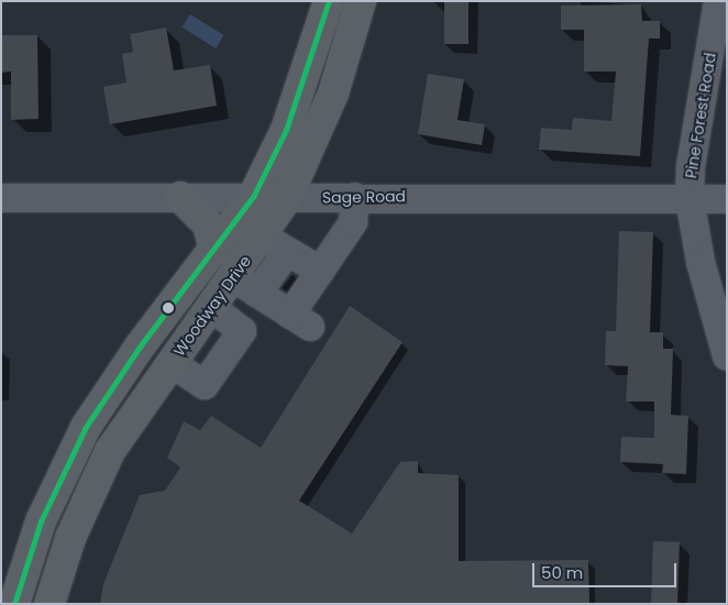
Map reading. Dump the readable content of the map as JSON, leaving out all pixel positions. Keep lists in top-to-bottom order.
{
  "streets": {
    "main road": ["Woodway Drive"],
    "street": ["Pine Forest Road", "Sage Road"]
  },
  "crossings": [
    ["Pine Forest Road", "Sage Road"],
    ["Sage Road", "Woodway Drive"]
  ],
  "scale_bar": "50 m"
}
